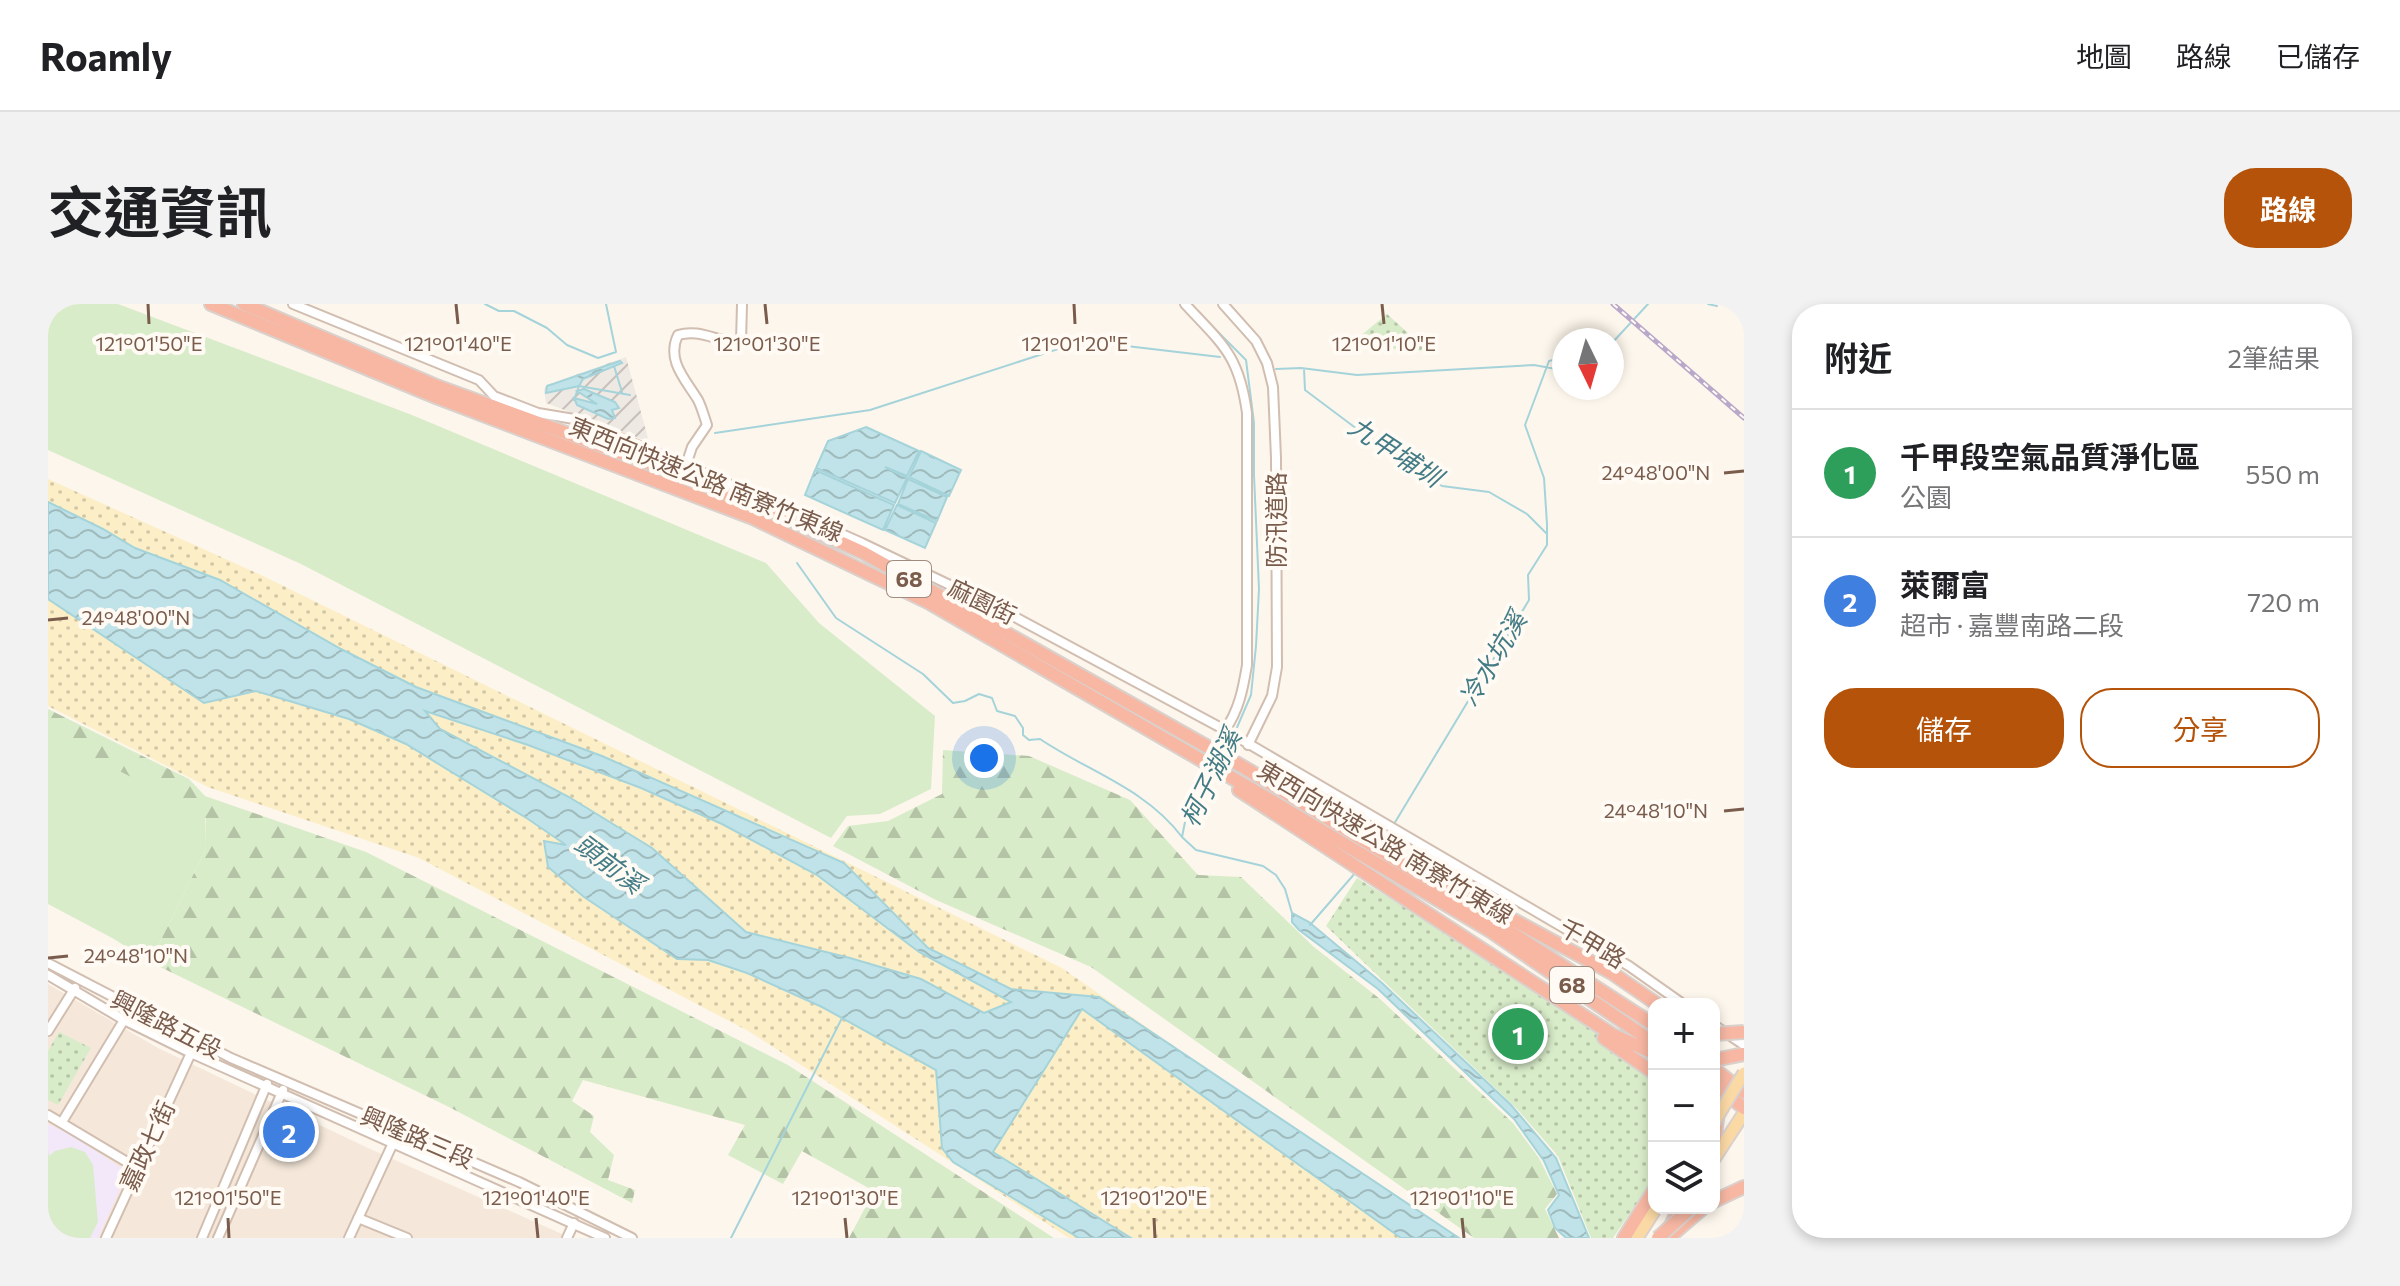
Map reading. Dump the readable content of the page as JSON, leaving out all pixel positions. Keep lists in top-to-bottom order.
{
  "streets": {
    "highway": ["東西向快速公路 南寮竹東線", "68"],
    "street": [
      "防汛道路",
      "麻園街",
      "千甲路",
      "興隆路五段",
      "興隆路三段",
      "嘉政七街"
    ]
  },
  "crossings": [
    ["防汛道路", "麻園街"],
    ["防汛道路", "千甲路"],
    ["麻園街", "千甲路"],
    ["興隆路五段", "興隆路三段"],
    ["興隆路五段", "嘉政七街"]
  ],
  "water": [
    "九甲埔圳",
    "冷水坑溪",
    "柯子湖溪",
    "頭前溪"
  ],
  "north": "bottom",
  "page": {
    "header": "Roamly",
    "nav": ["地圖", "路線", "已儲存"],
    "title": "交通資訊",
    "buttons": [
      "路線",
      ["儲存", "分享"]
    ],
    "heading": ["附近", "2筆結果"],
    "list": [
      {
        "mark": "1",
        "name": "千甲段空氣品質淨化區",
        "note": "公園",
        "value": "550 m"
      },
      {
        "mark": "2",
        "name": "萊爾富",
        "note": "超市 · 嘉豐南路二段",
        "value": "720 m"
      }
    ],
    "map_buttons": ["+", "−"],
    "pins": ["1", "2"]
  },
  "coordinates": [
    "121°01'50\"E",
    "121°01'40\"E",
    "121°01'30\"E",
    "121°01'20\"E",
    "121°01'10\"E",
    "24°48'00\"N",
    "24°48'10\"N"
  ]
}
